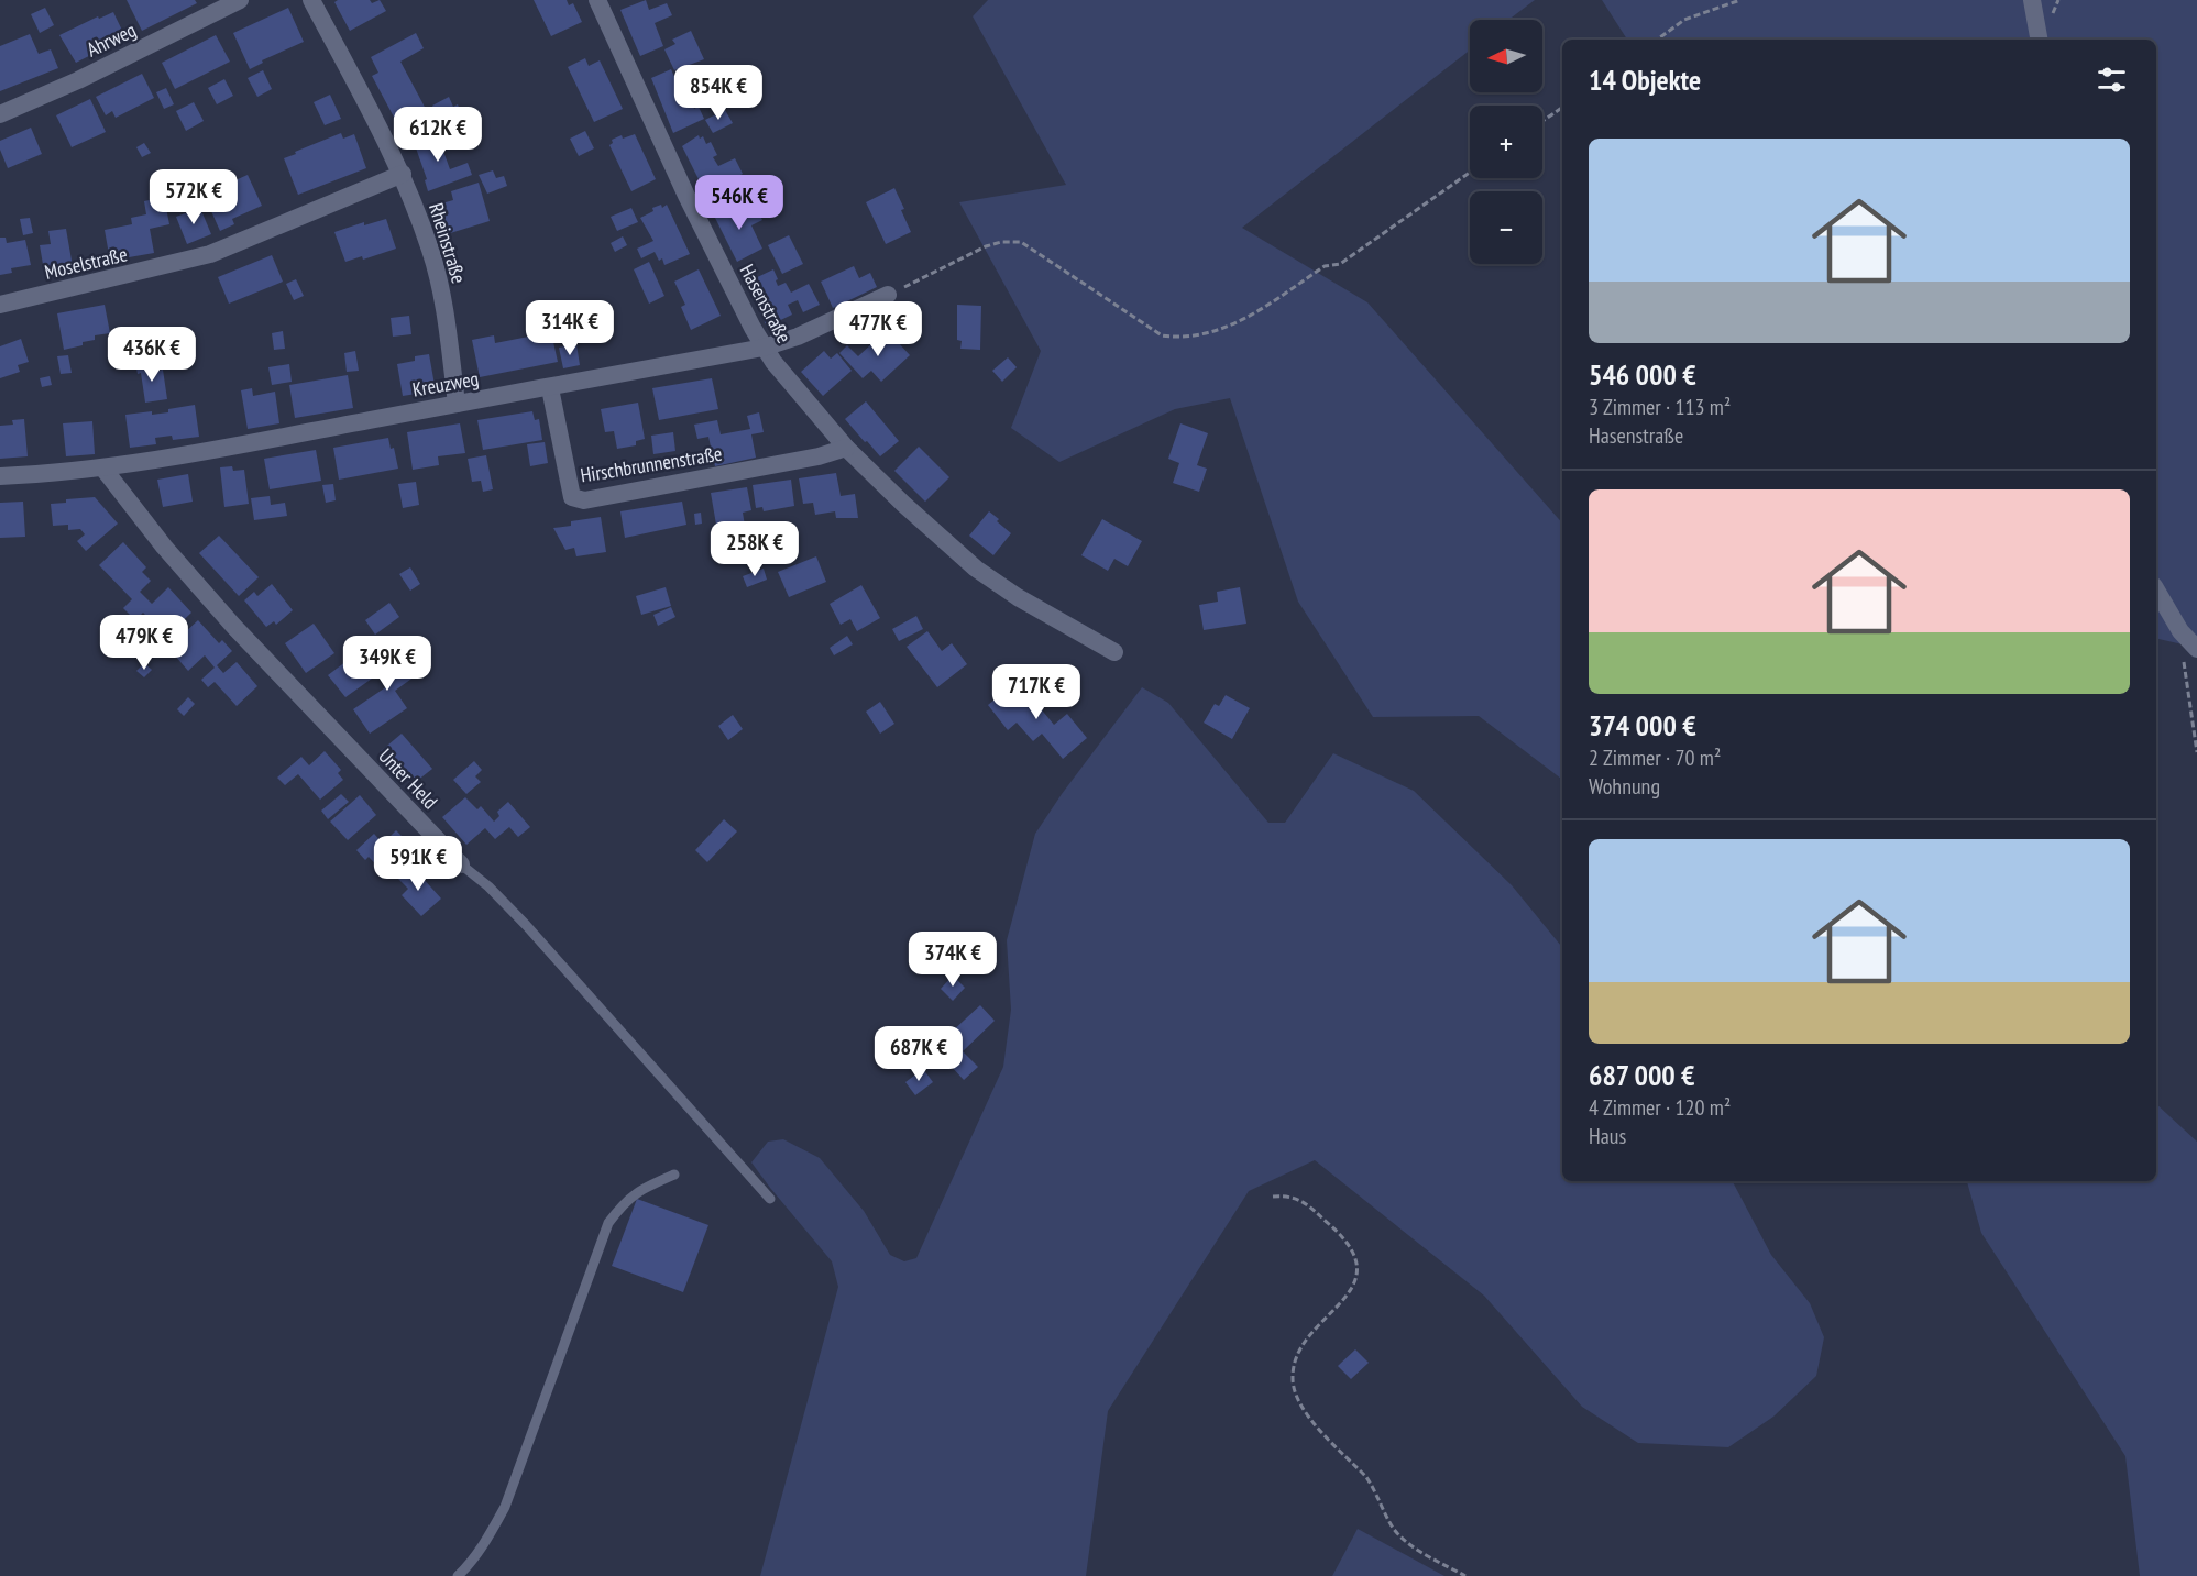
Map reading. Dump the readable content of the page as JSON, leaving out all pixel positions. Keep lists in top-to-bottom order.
{
  "streets": {
    "street": [
      "Ahrweg",
      "Rheinstraße",
      "Moselstraße",
      "Hasenstraße",
      "Kreuzweg",
      "Hirschbrunnenstraße",
      "Unter Held"
    ]
  },
  "crossings": [
    ["Rheinstraße", "Moselstraße"],
    ["Rheinstraße", "Kreuzweg"],
    ["Hasenstraße", "Kreuzweg"],
    ["Hasenstraße", "Hirschbrunnenstraße"],
    ["Kreuzweg", "Hirschbrunnenstraße"],
    ["Kreuzweg", "Unter Held"]
  ],
  "north": "left",
  "page": {
    "map_buttons": ["+", "−"],
    "heading": "14 Objekte",
    "price": [
      "854K €",
      "612K €",
      "572K €",
      "546K €",
      "314K €",
      "477K €",
      "436K €",
      "258K €",
      "479K €",
      "349K €",
      "717K €",
      "591K €",
      "374K €",
      "687K €"
    ],
    "list": [
      {
        "name": "546 000 €",
        "note": "3 Zimmer · 113 m² · Hasenstraße"
      },
      {
        "name": "374 000 €",
        "note": "2 Zimmer · 70 m² · Wohnung"
      },
      {
        "name": "687 000 €",
        "note": "4 Zimmer · 120 m² · Haus"
      }
    ]
  }
}
